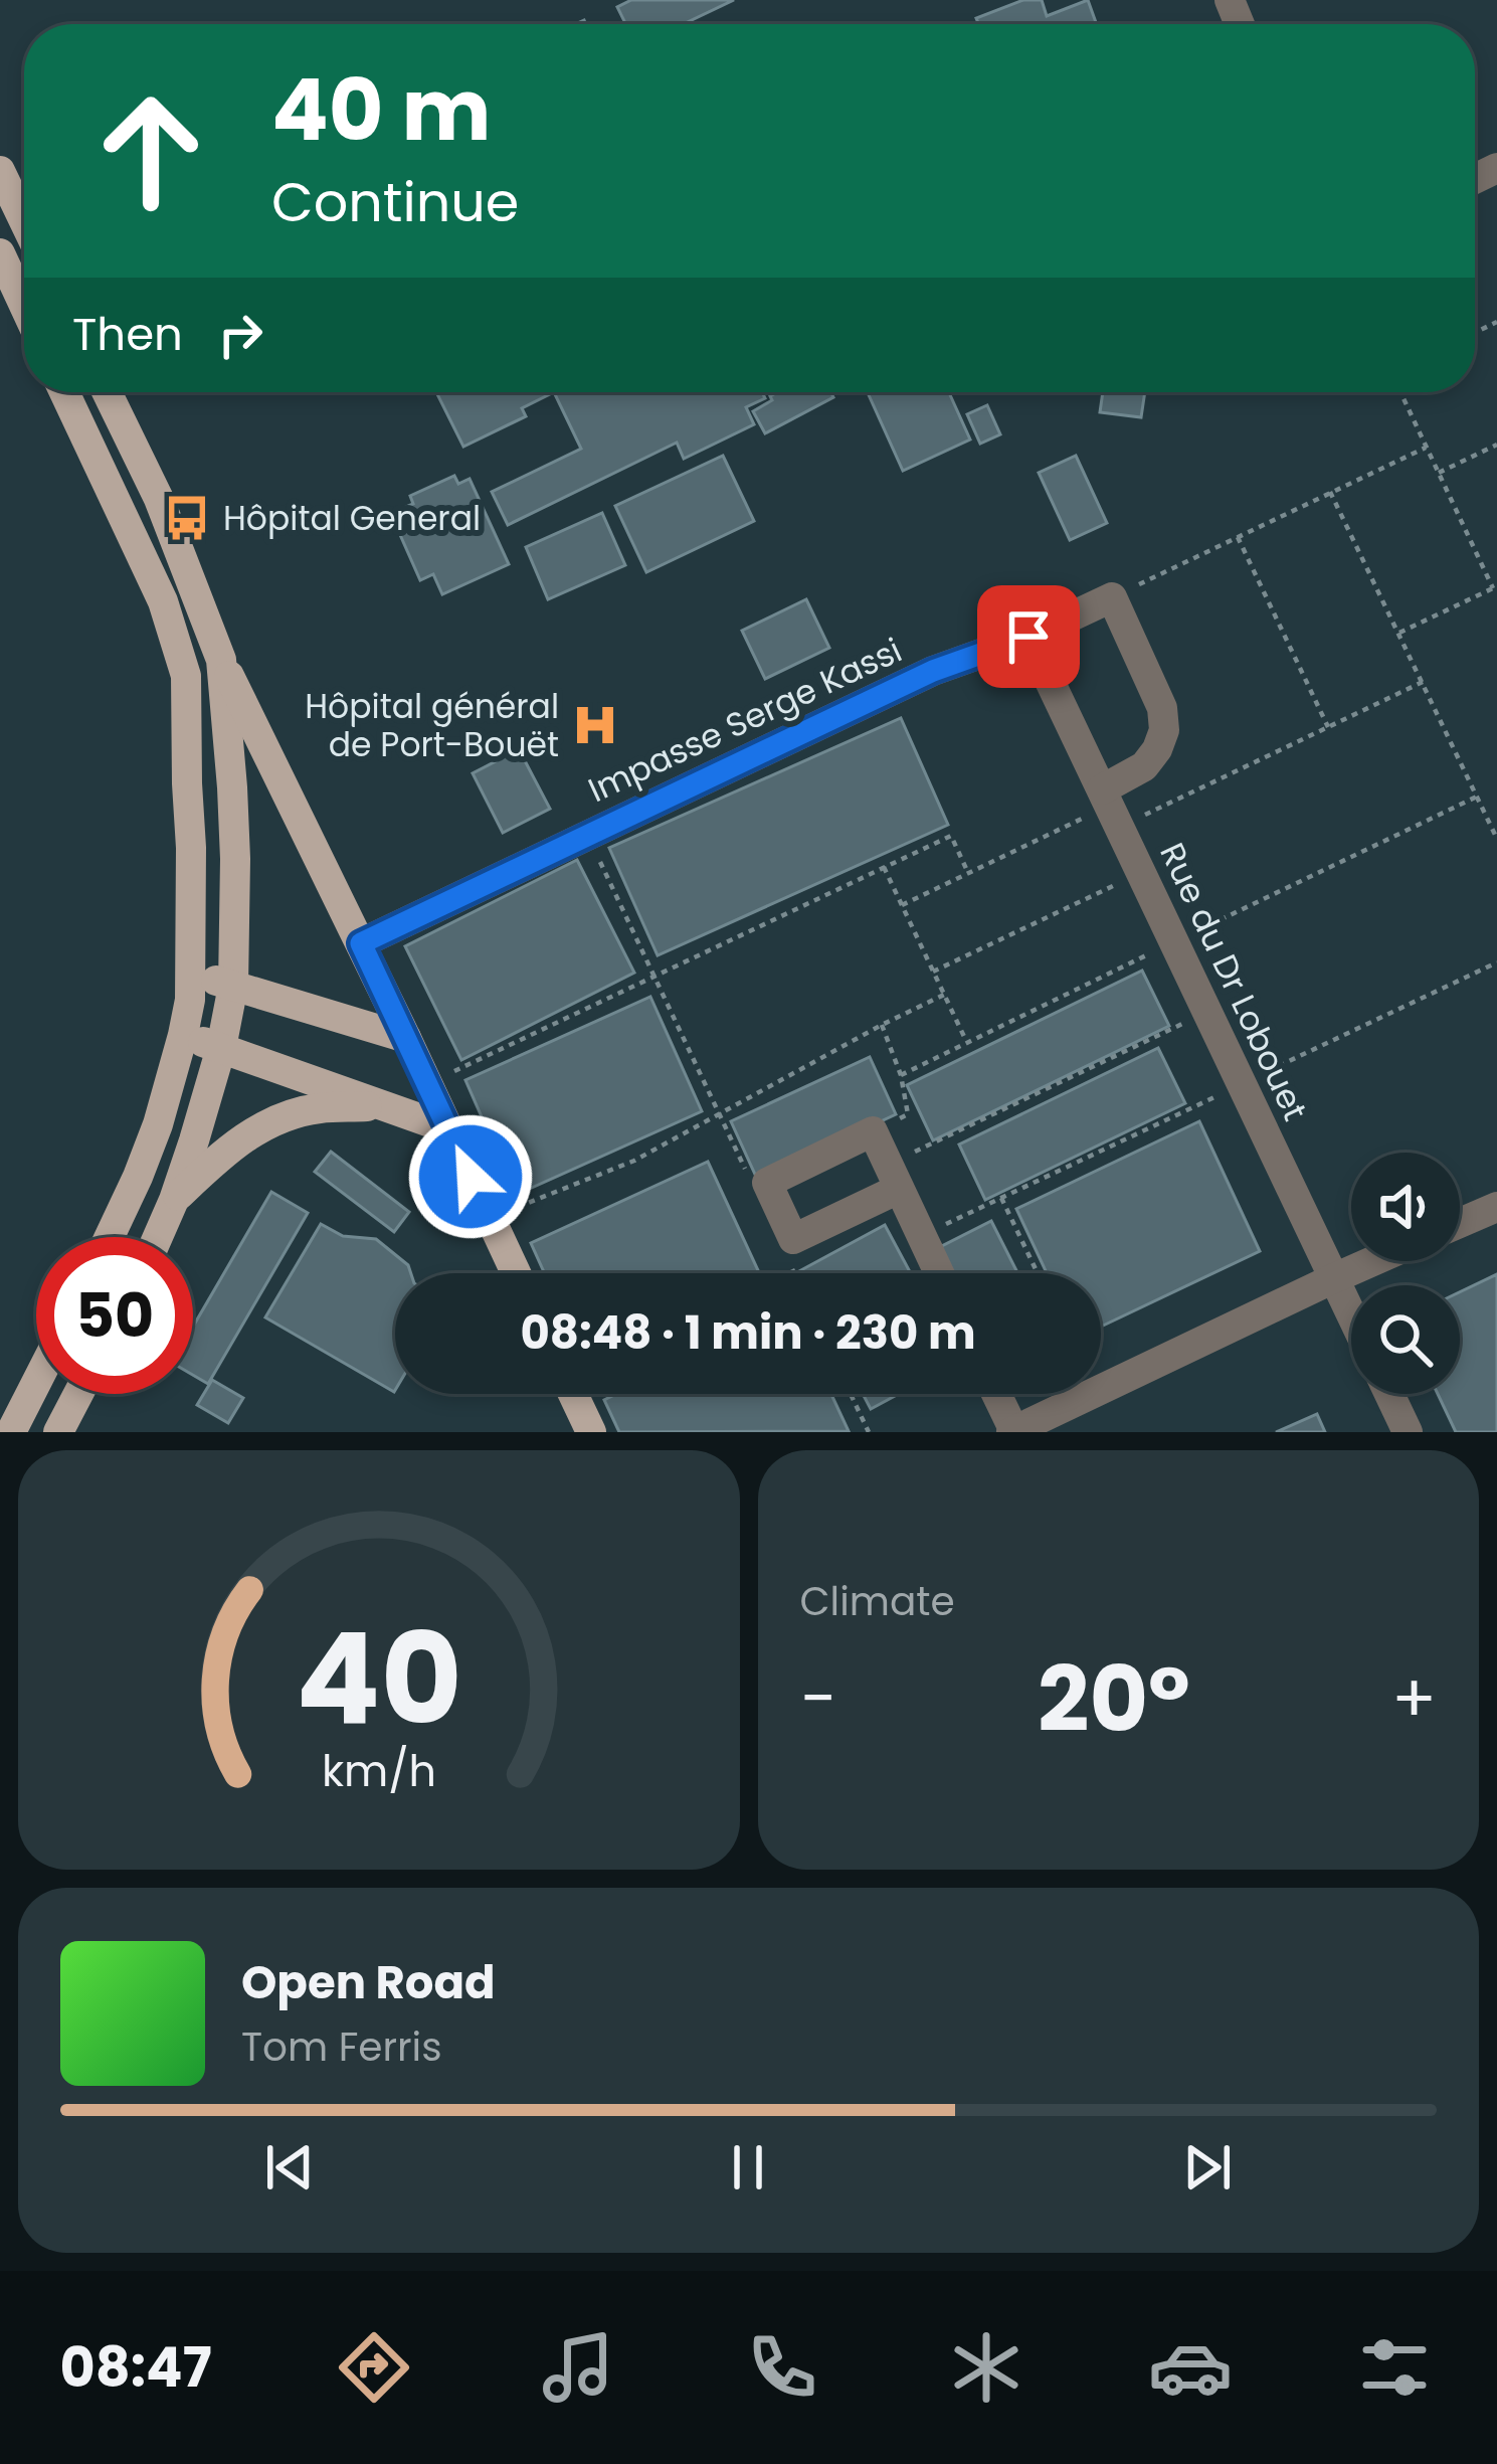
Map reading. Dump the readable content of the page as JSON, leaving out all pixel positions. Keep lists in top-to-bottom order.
{
  "streets": {
    "street": ["Impasse Serge Kassi", "Rue du Dr Lobouet"]
  },
  "crossings": [
    ["Impasse Serge Kassi", "Rue du Dr Lobouet"]
  ],
  "places": {
    "bus stop": ["Hôpital General"],
    "hospital": ["Hôpital général de Port-Bouët"]
  },
  "page": {
    "turn": ["40 m", "Continue"],
    "then": "Then",
    "limit": "50",
    "trip": "08:48 · 1 min · 230 m",
    "tile": "Climate",
    "heat": ["−", "20°", "+"],
    "song": ["Open Road", "Tom Ferris"],
    "tabs": "08:47",
    "gauge": ["40", "km/h"]
  }
}
